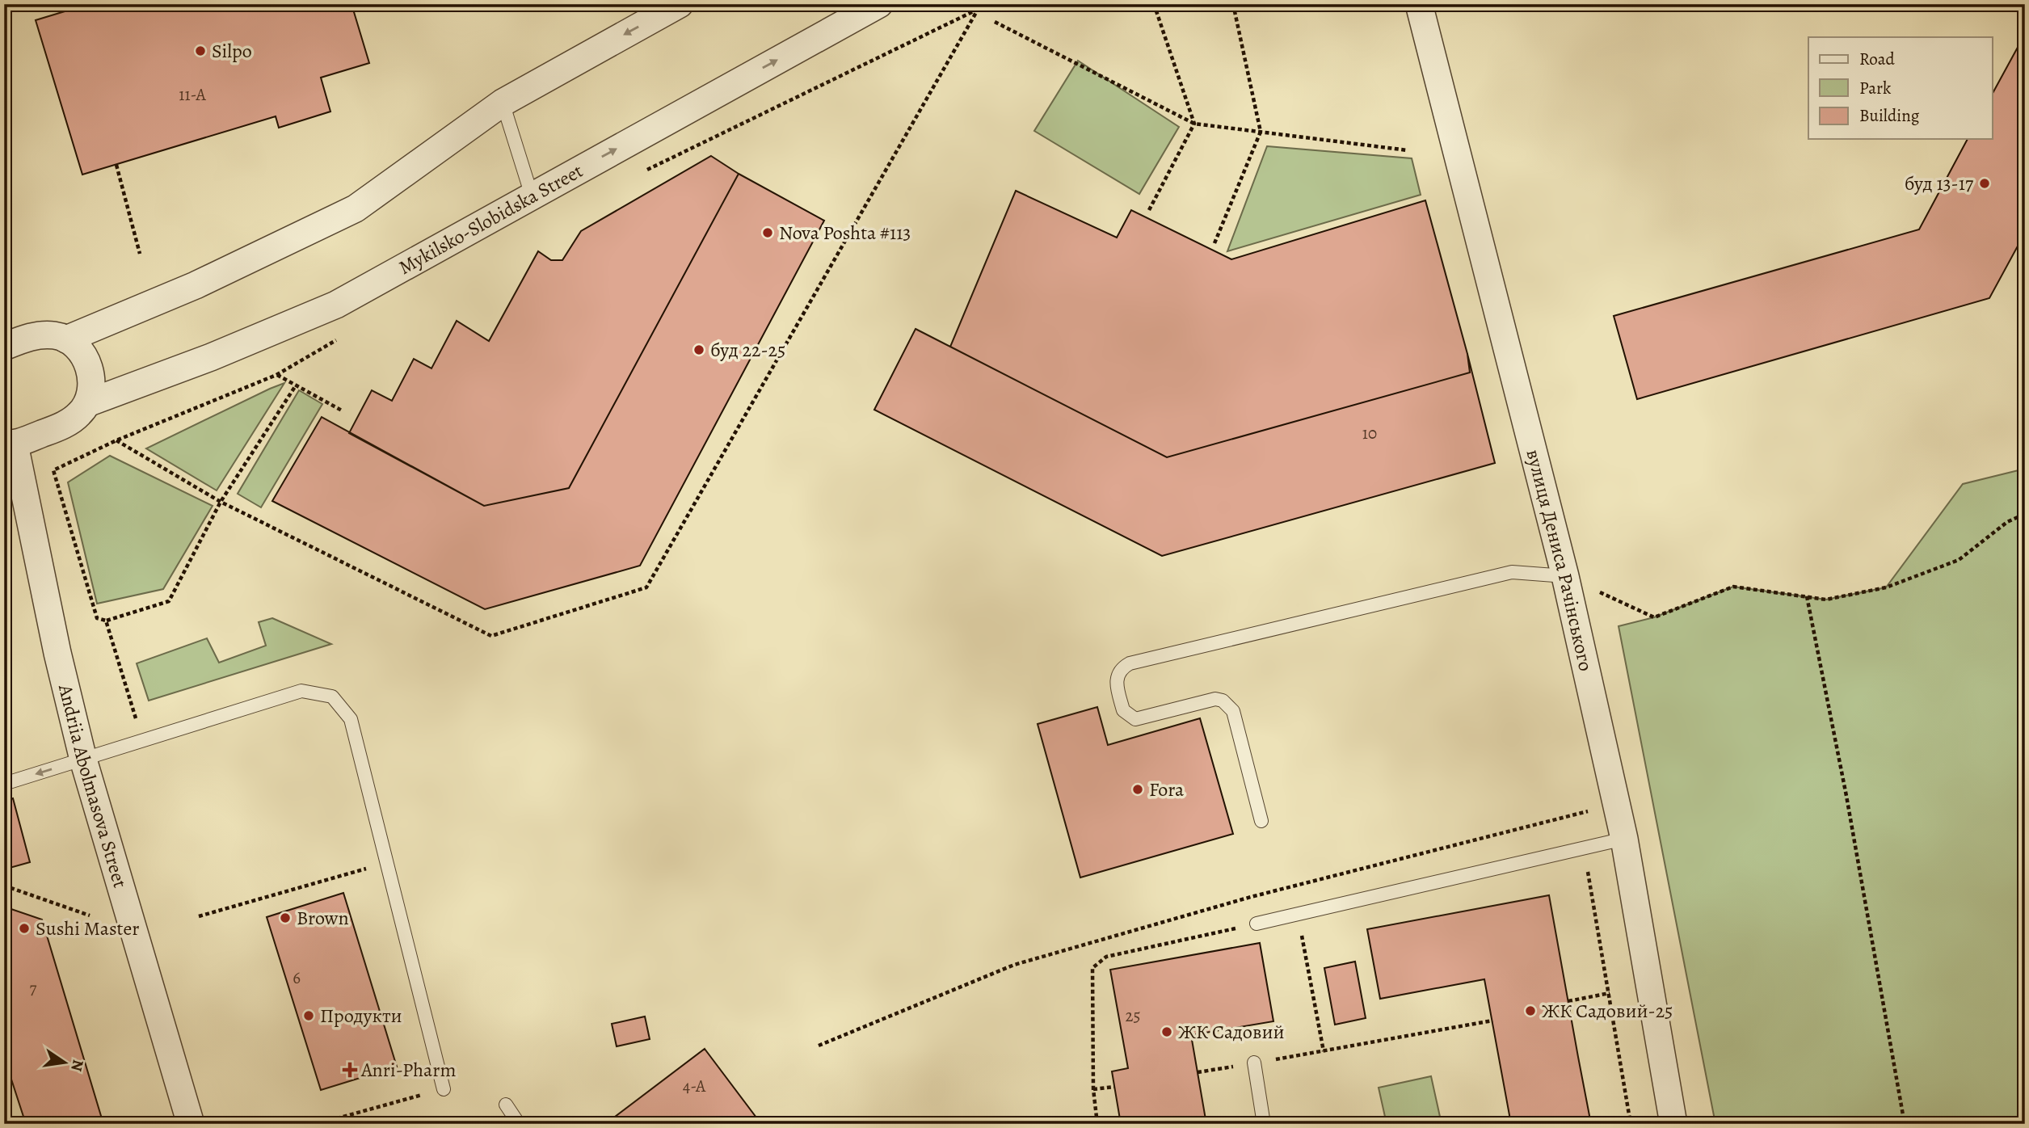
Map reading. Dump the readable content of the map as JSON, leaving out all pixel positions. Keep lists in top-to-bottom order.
{
  "streets": {
    "street": ["Mykilsko-Slobidska Street", "вулиця Дениса Рачінського", "Andriia Abolmasova Street"]
  },
  "places": {
    "other": [
      "Silpo",
      "буд 13-17",
      "Nova Poshta #113",
      "буд 22-25",
      "Fora",
      "Brown",
      "Sushi Master",
      "ЖК Садовий-25",
      "Продукти",
      "ЖК Садовий"
    ],
    "health": ["Anri-Pharm"]
  },
  "house_numbers": [
    "11-А",
    "10",
    "6",
    "7",
    "25",
    "4-А"
  ],
  "legend": ["Road", "Park", "Building"],
  "north": "right"
}
